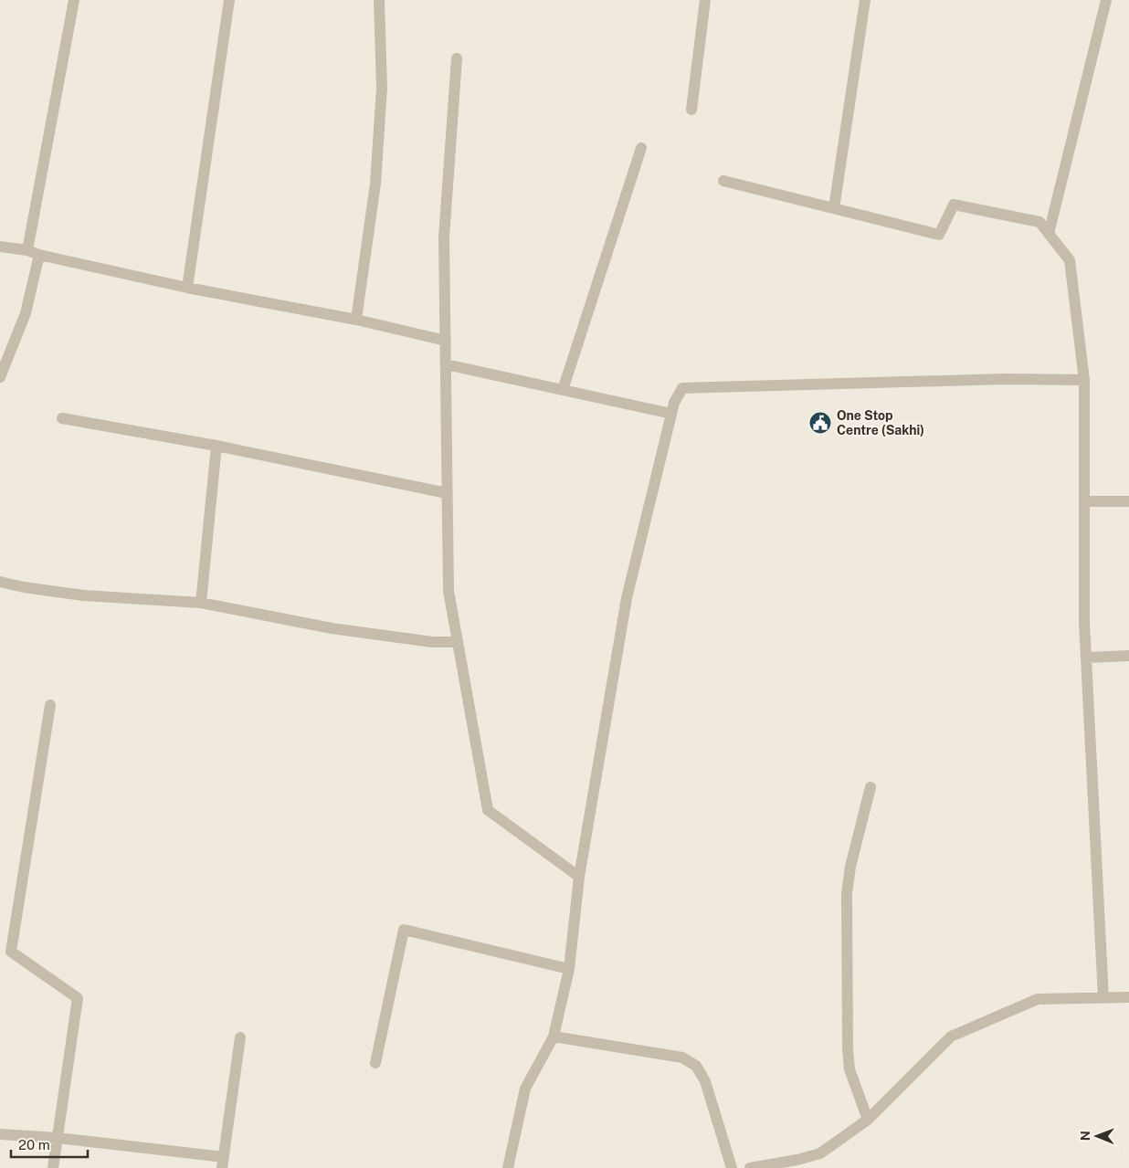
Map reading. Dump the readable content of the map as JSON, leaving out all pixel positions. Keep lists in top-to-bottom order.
{
  "places": {
    "public building": ["One Stop Centre (Sakhi)"]
  },
  "scale_bar": "20 m",
  "north": "left"
}
